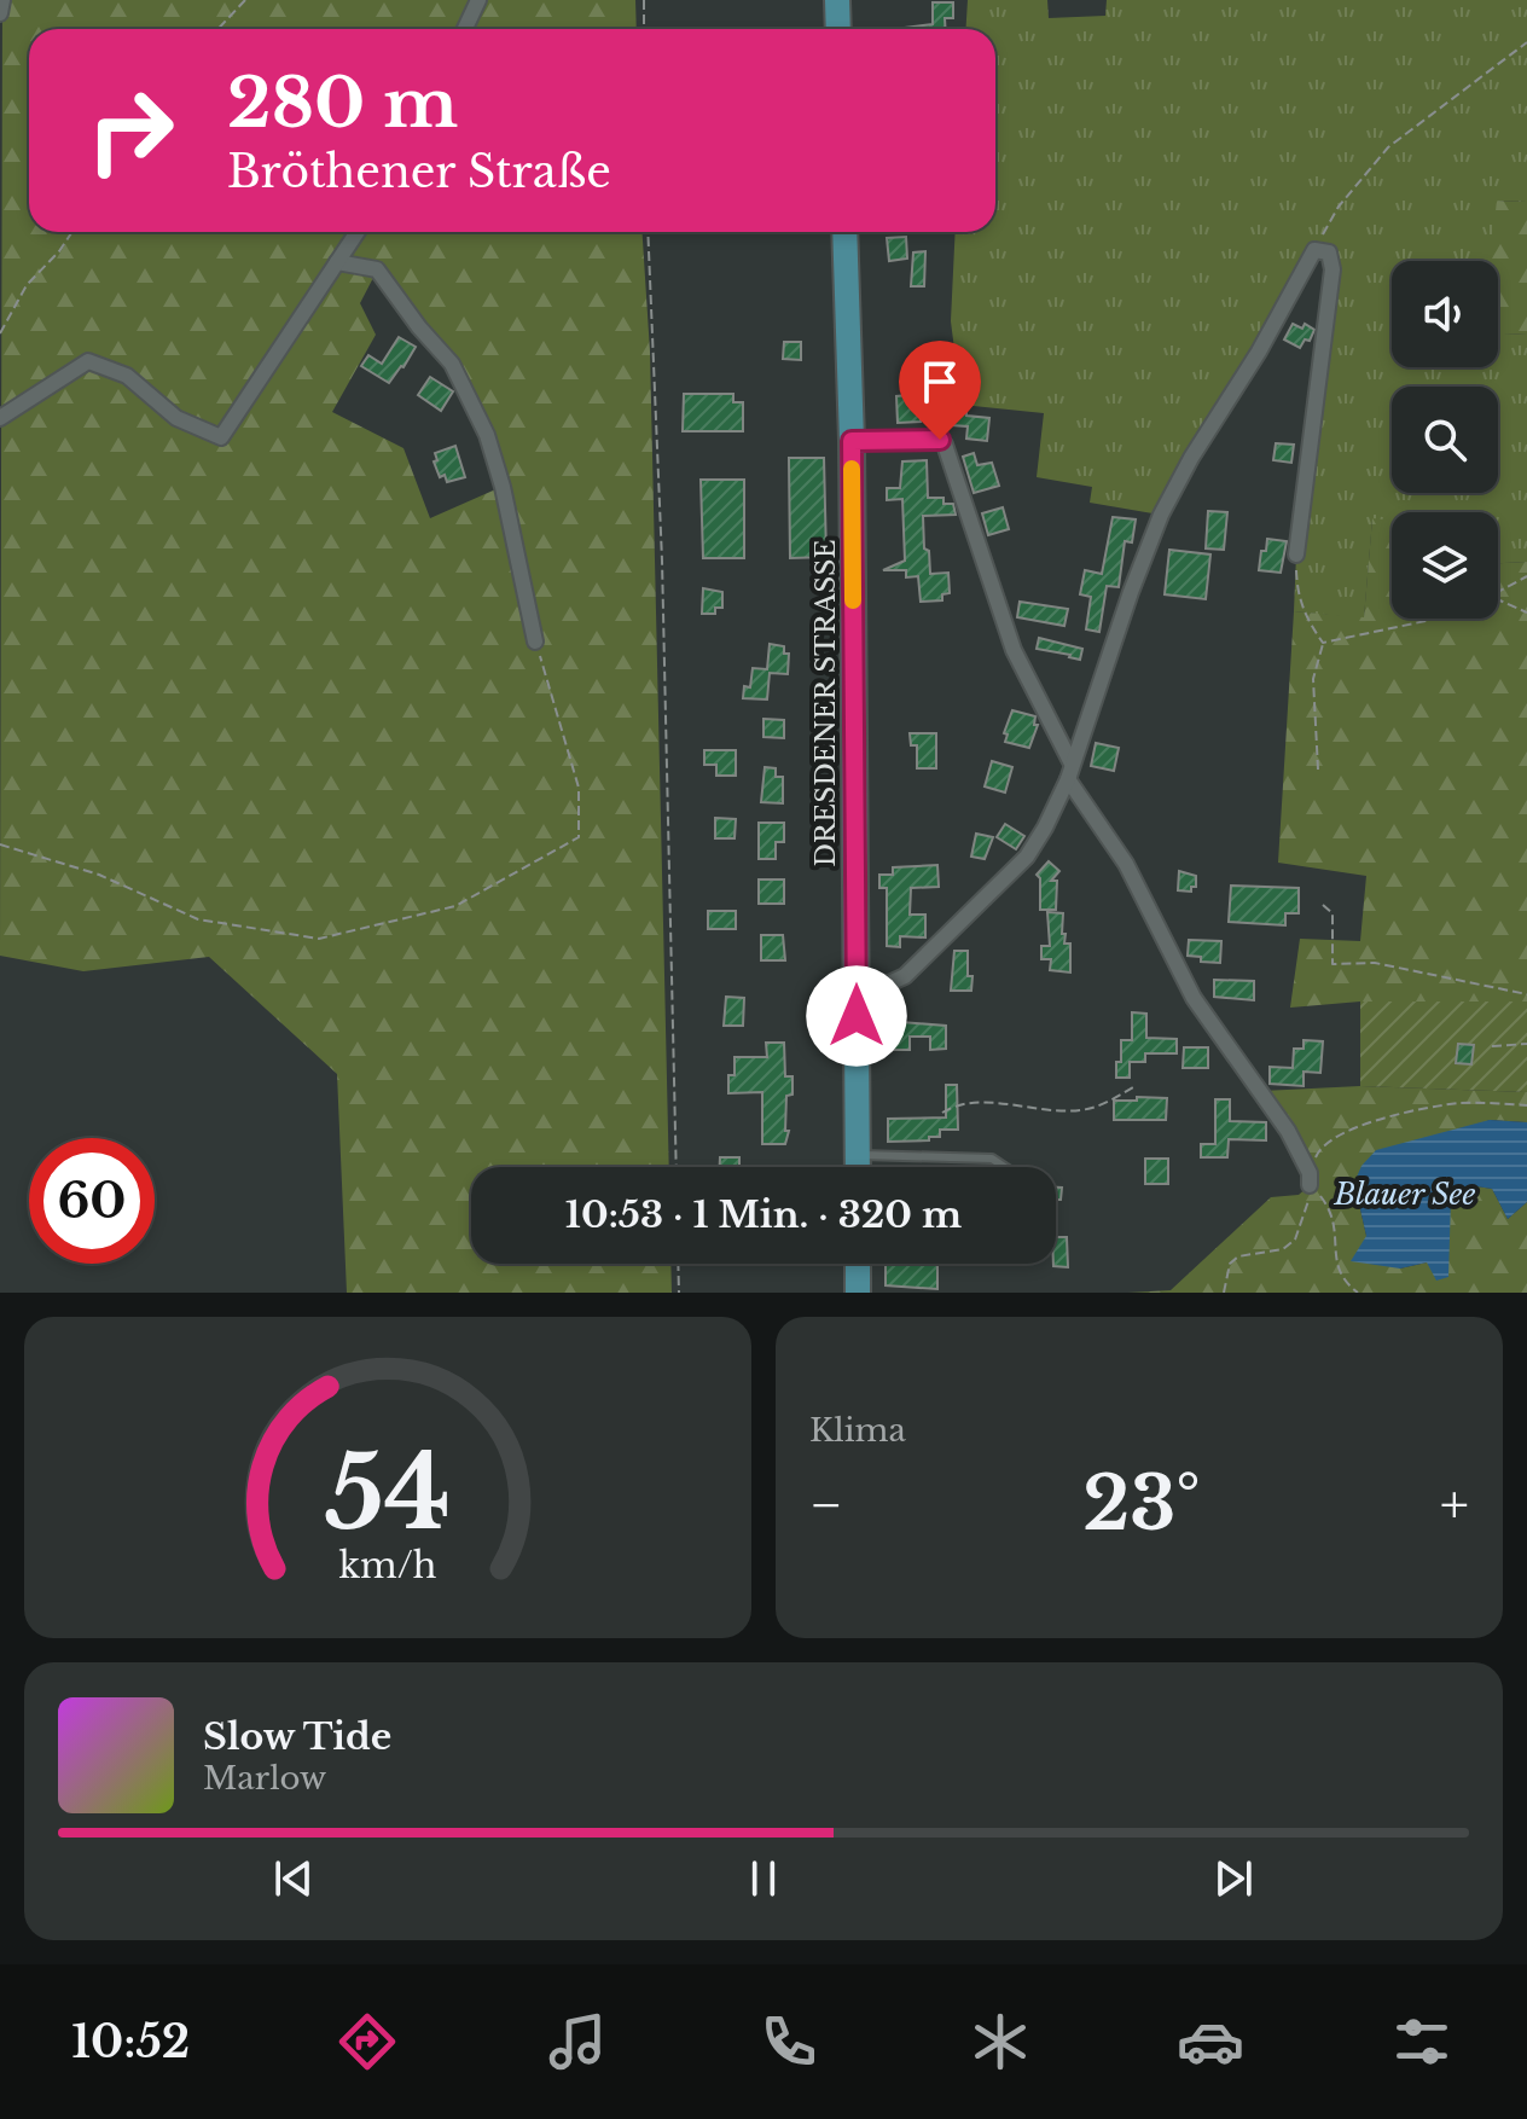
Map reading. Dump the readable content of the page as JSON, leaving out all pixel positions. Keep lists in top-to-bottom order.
{
  "streets": {
    "main road": ["DRESDENER STRASSE"]
  },
  "water": ["Blauer See"],
  "page": {
    "turn": ["280 m", "Bröthener Straße"],
    "limit": "60",
    "trip": "10:53 · 1 Min. · 320 m",
    "tile": "Klima",
    "heat": ["−", "23°", "+"],
    "song": ["Slow Tide", "Marlow"],
    "tabs": "10:52",
    "gauge": ["54", "km/h"]
  }
}
